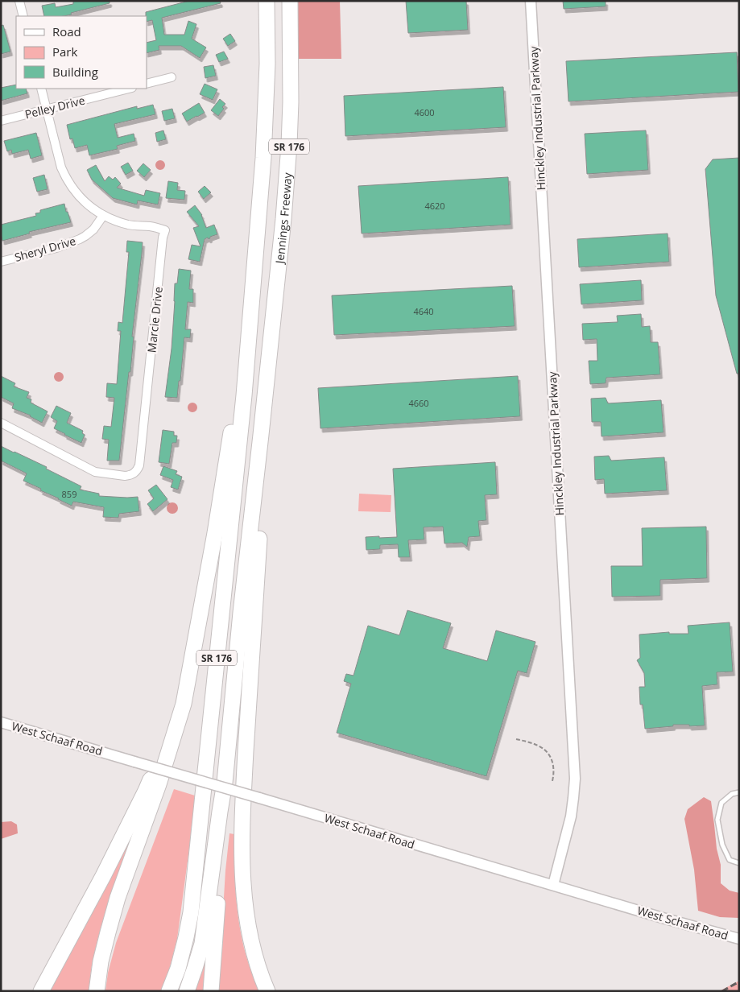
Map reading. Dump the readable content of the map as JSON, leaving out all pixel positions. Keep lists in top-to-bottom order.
{
  "streets": {
    "highway": ["SR 176", "Jennings Freeway"],
    "street": [
      "Pelley Drive",
      "Hinckley Industrial Parkway",
      "Sheryl Drive",
      "Marcie Drive",
      "West Schaaf Road"
    ]
  },
  "crossings": [
    ["Pelley Drive", "Marcie Drive"],
    ["Hinckley Industrial Parkway", "West Schaaf Road"],
    ["SR 176", "Jennings Freeway"],
    ["Sheryl Drive", "Marcie Drive"]
  ],
  "house_numbers": [
    "4600",
    "4620",
    "4640",
    "4660",
    "859"
  ],
  "legend": ["Road", "Park", "Building"]
}
